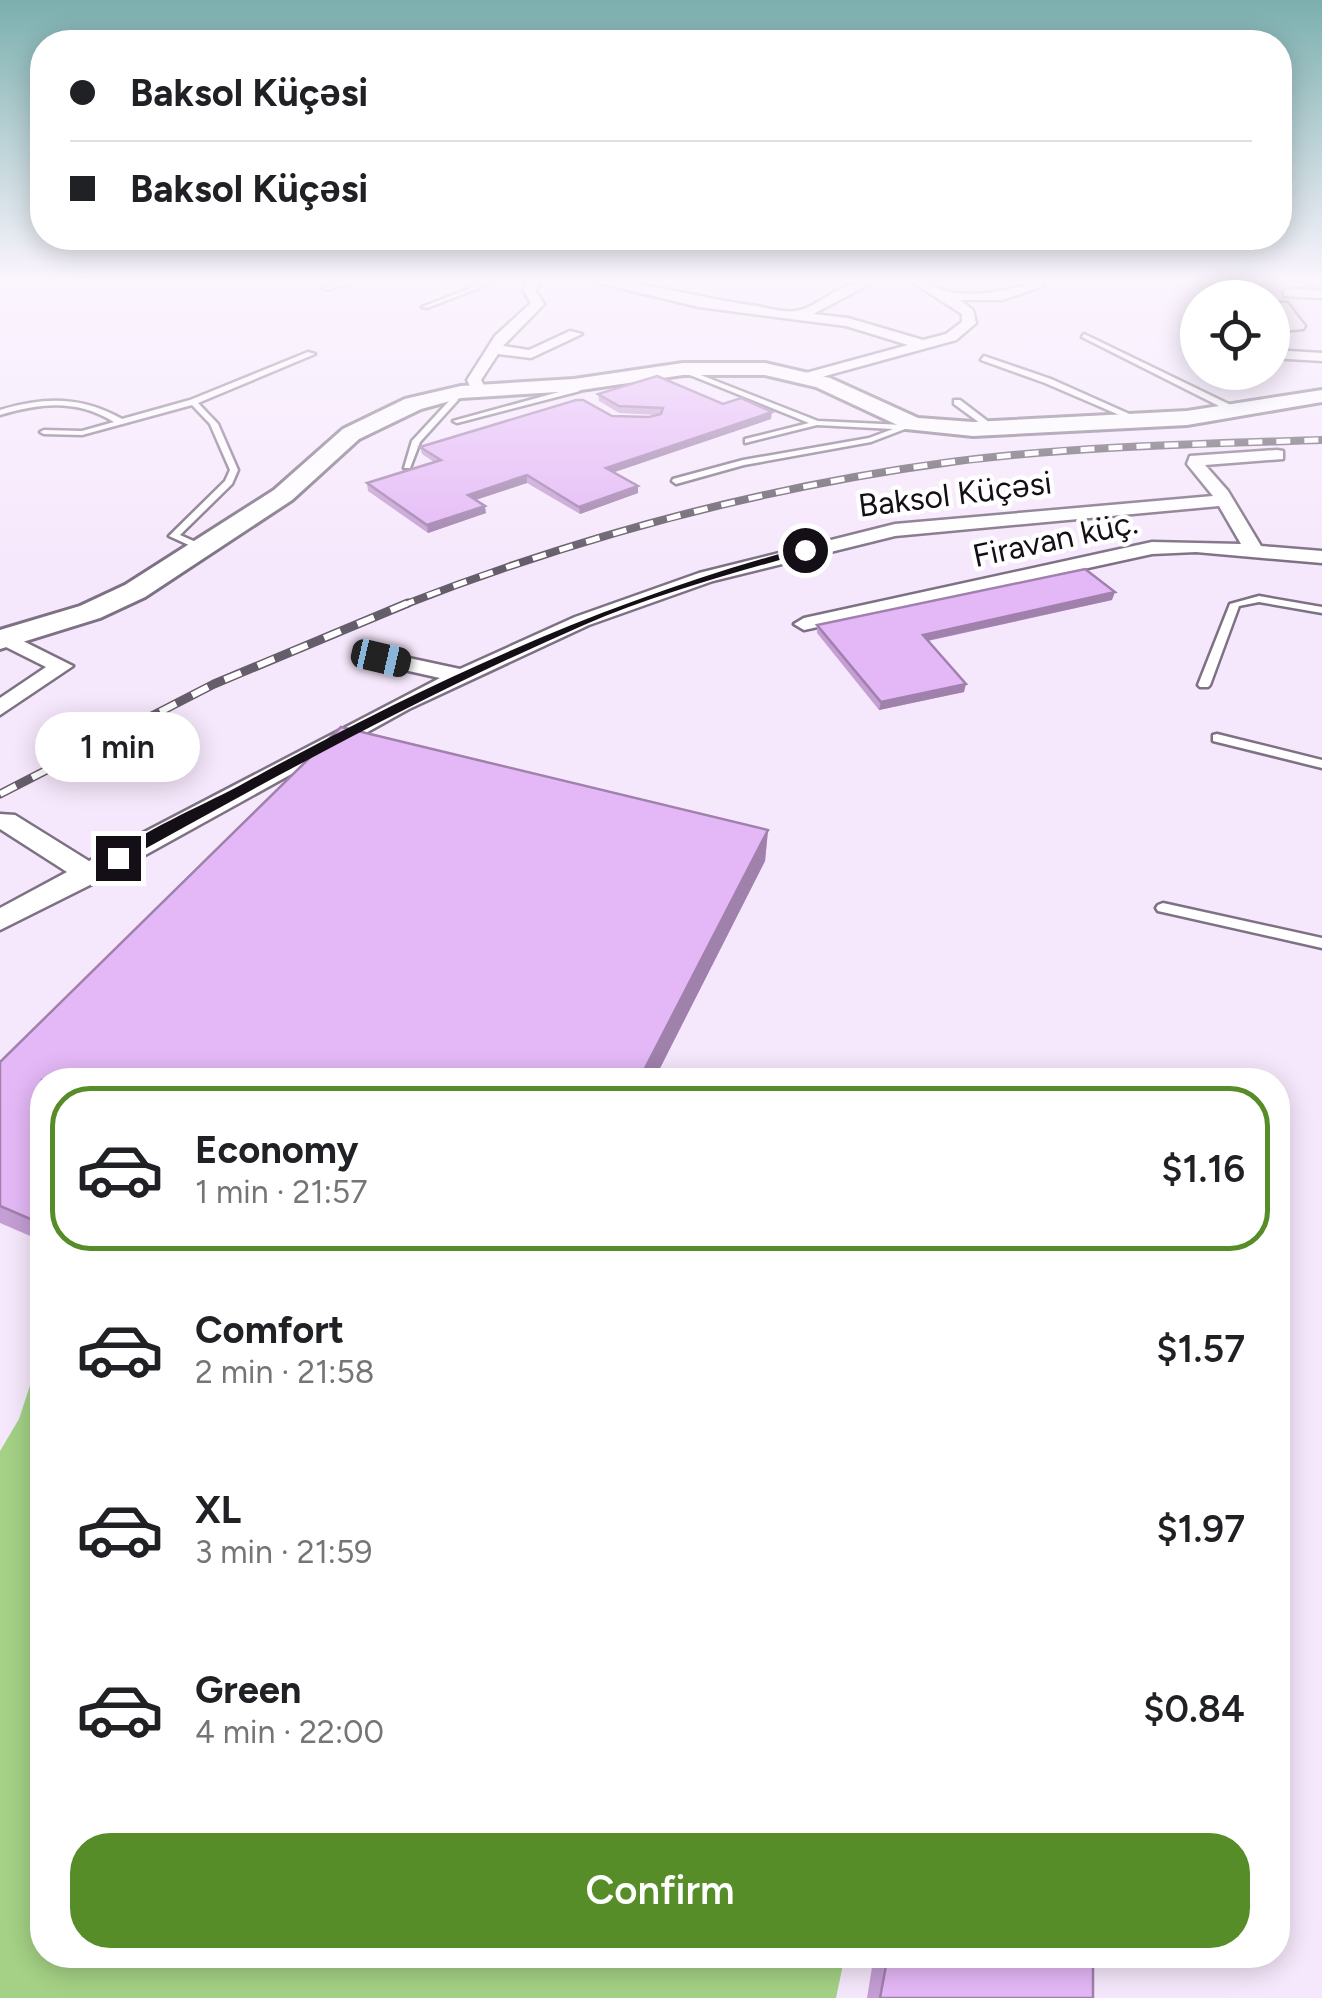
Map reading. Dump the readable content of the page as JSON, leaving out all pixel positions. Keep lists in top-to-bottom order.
{
  "streets": {
    "street": ["Baksol Küçəsi", "Firavan küç."]
  },
  "page": {
    "banner": ["Baksol Küçəsi", "Baksol Küçəsi"],
    "bubble": "1 min",
    "list": [
      {
        "name": "Economy",
        "note": "1 min · 21:57",
        "value": "$1.16"
      },
      {
        "name": "Comfort",
        "note": "2 min · 21:58",
        "value": "$1.57"
      },
      {
        "name": "XL",
        "note": "3 min · 21:59",
        "value": "$1.97"
      },
      {
        "name": "Green",
        "note": "4 min · 22:00",
        "value": "$0.84"
      }
    ],
    "buttons": "Confirm"
  }
}
